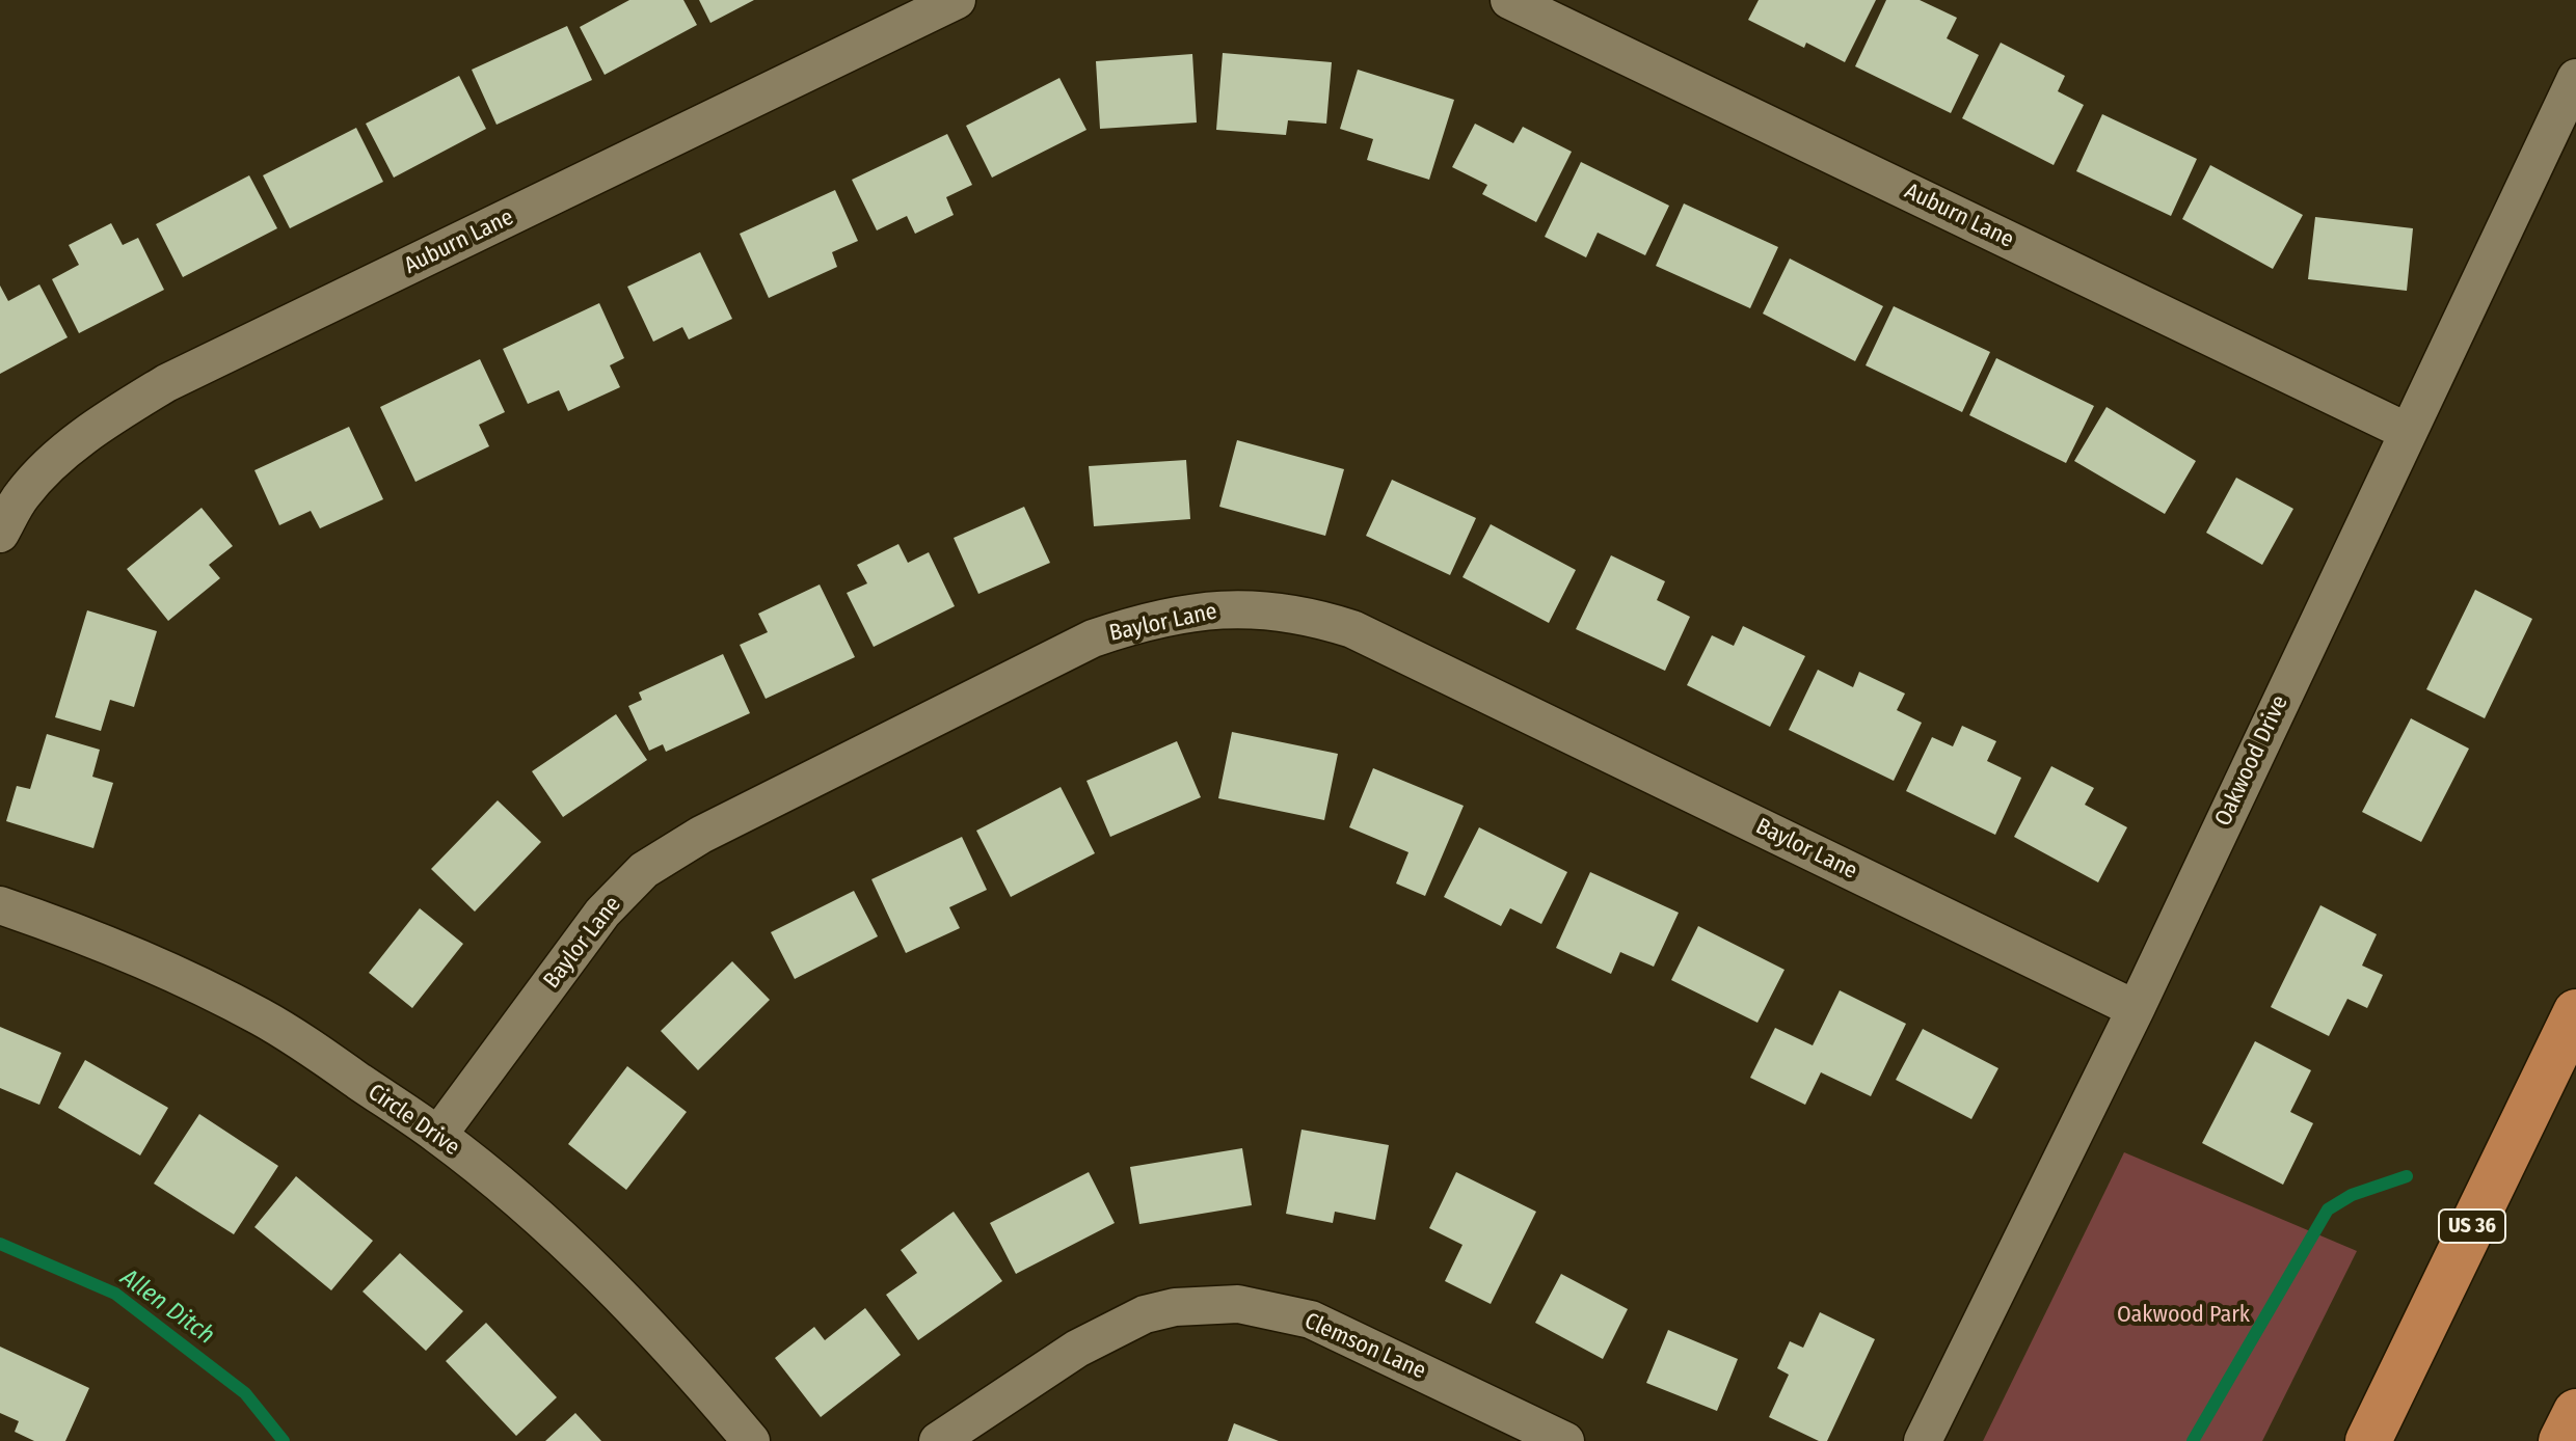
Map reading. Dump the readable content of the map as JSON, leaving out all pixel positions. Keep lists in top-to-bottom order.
{
  "streets": {
    "highway": ["US 36"],
    "street": [
      "Auburn Lane",
      "Baylor Lane",
      "Oakwood Drive",
      "Circle Drive",
      "Clemson Lane"
    ]
  },
  "crossings": [
    ["Auburn Lane", "Oakwood Drive"],
    ["Baylor Lane", "Oakwood Drive"],
    ["Baylor Lane", "Circle Drive"]
  ],
  "water": ["Allen Ditch"],
  "parks": ["Oakwood Park"]
}
